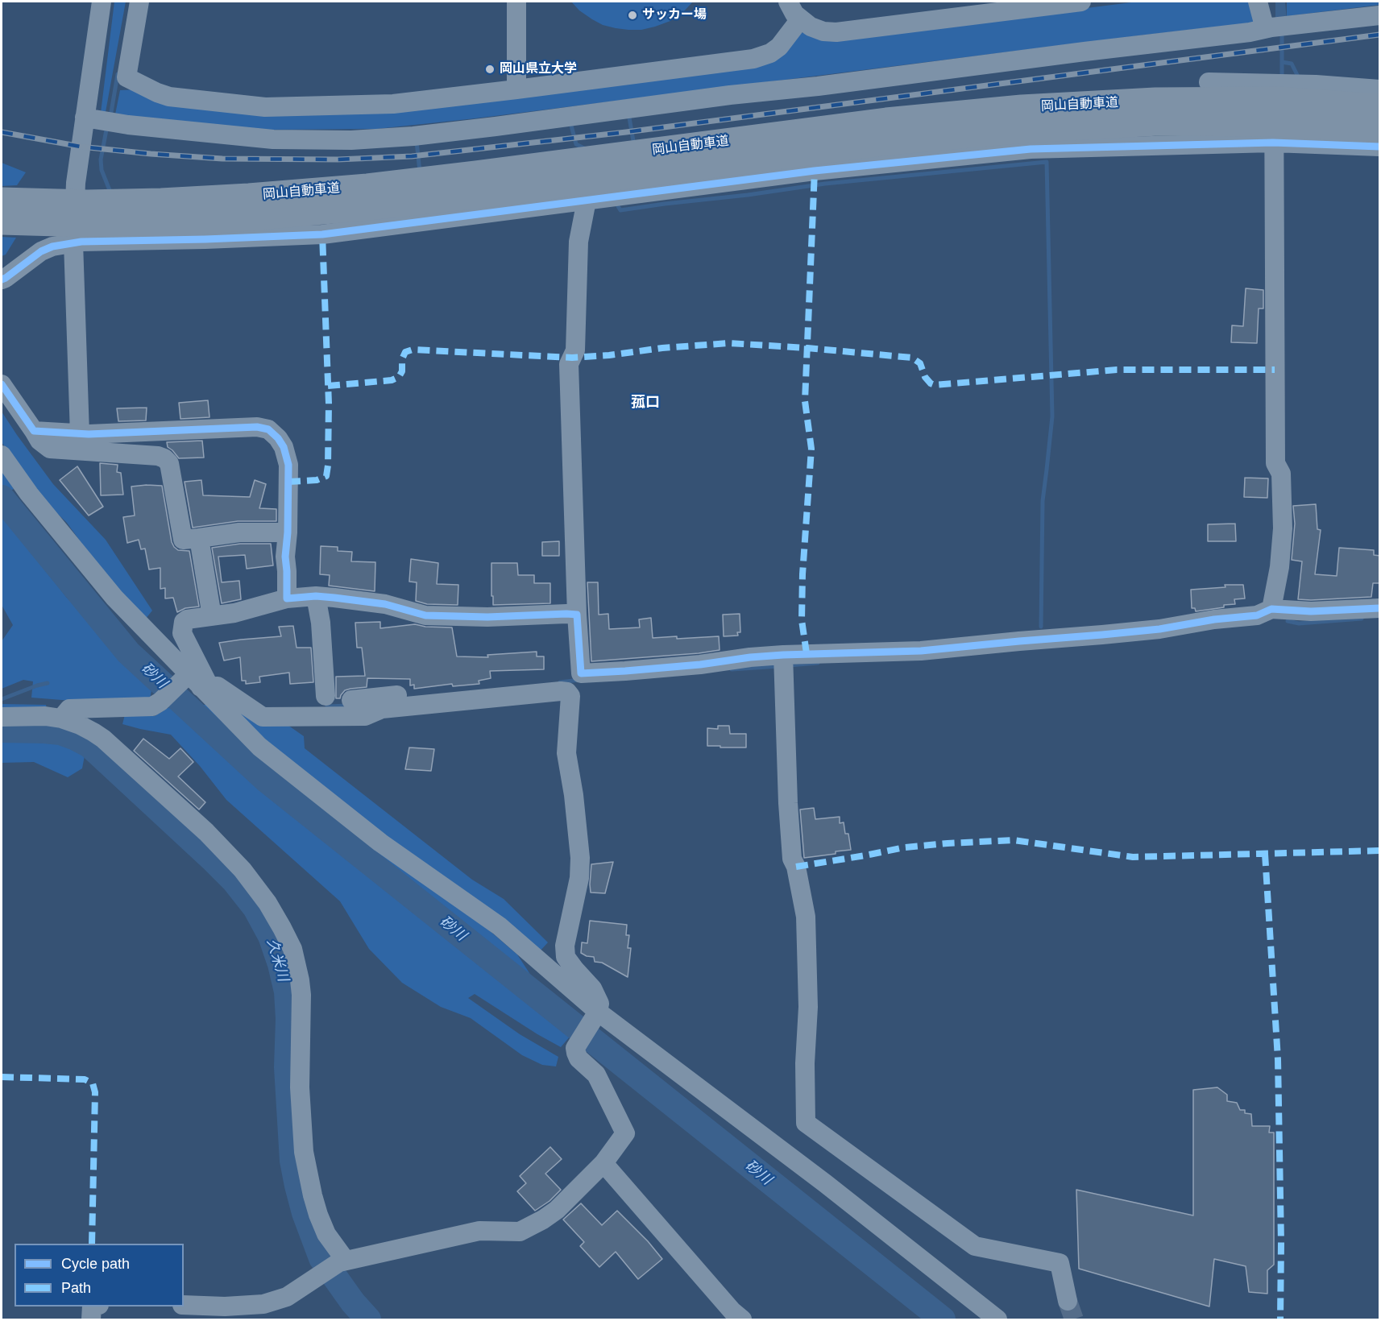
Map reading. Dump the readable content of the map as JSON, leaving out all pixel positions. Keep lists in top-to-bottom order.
{
  "streets": {
    "highway": ["岡山自動車道"]
  },
  "districts": ["菰口"],
  "water": ["砂川", "久米川"],
  "places": ["サッカー場", "岡山県立大学"],
  "legend": ["Cycle path", "Path"]
}
